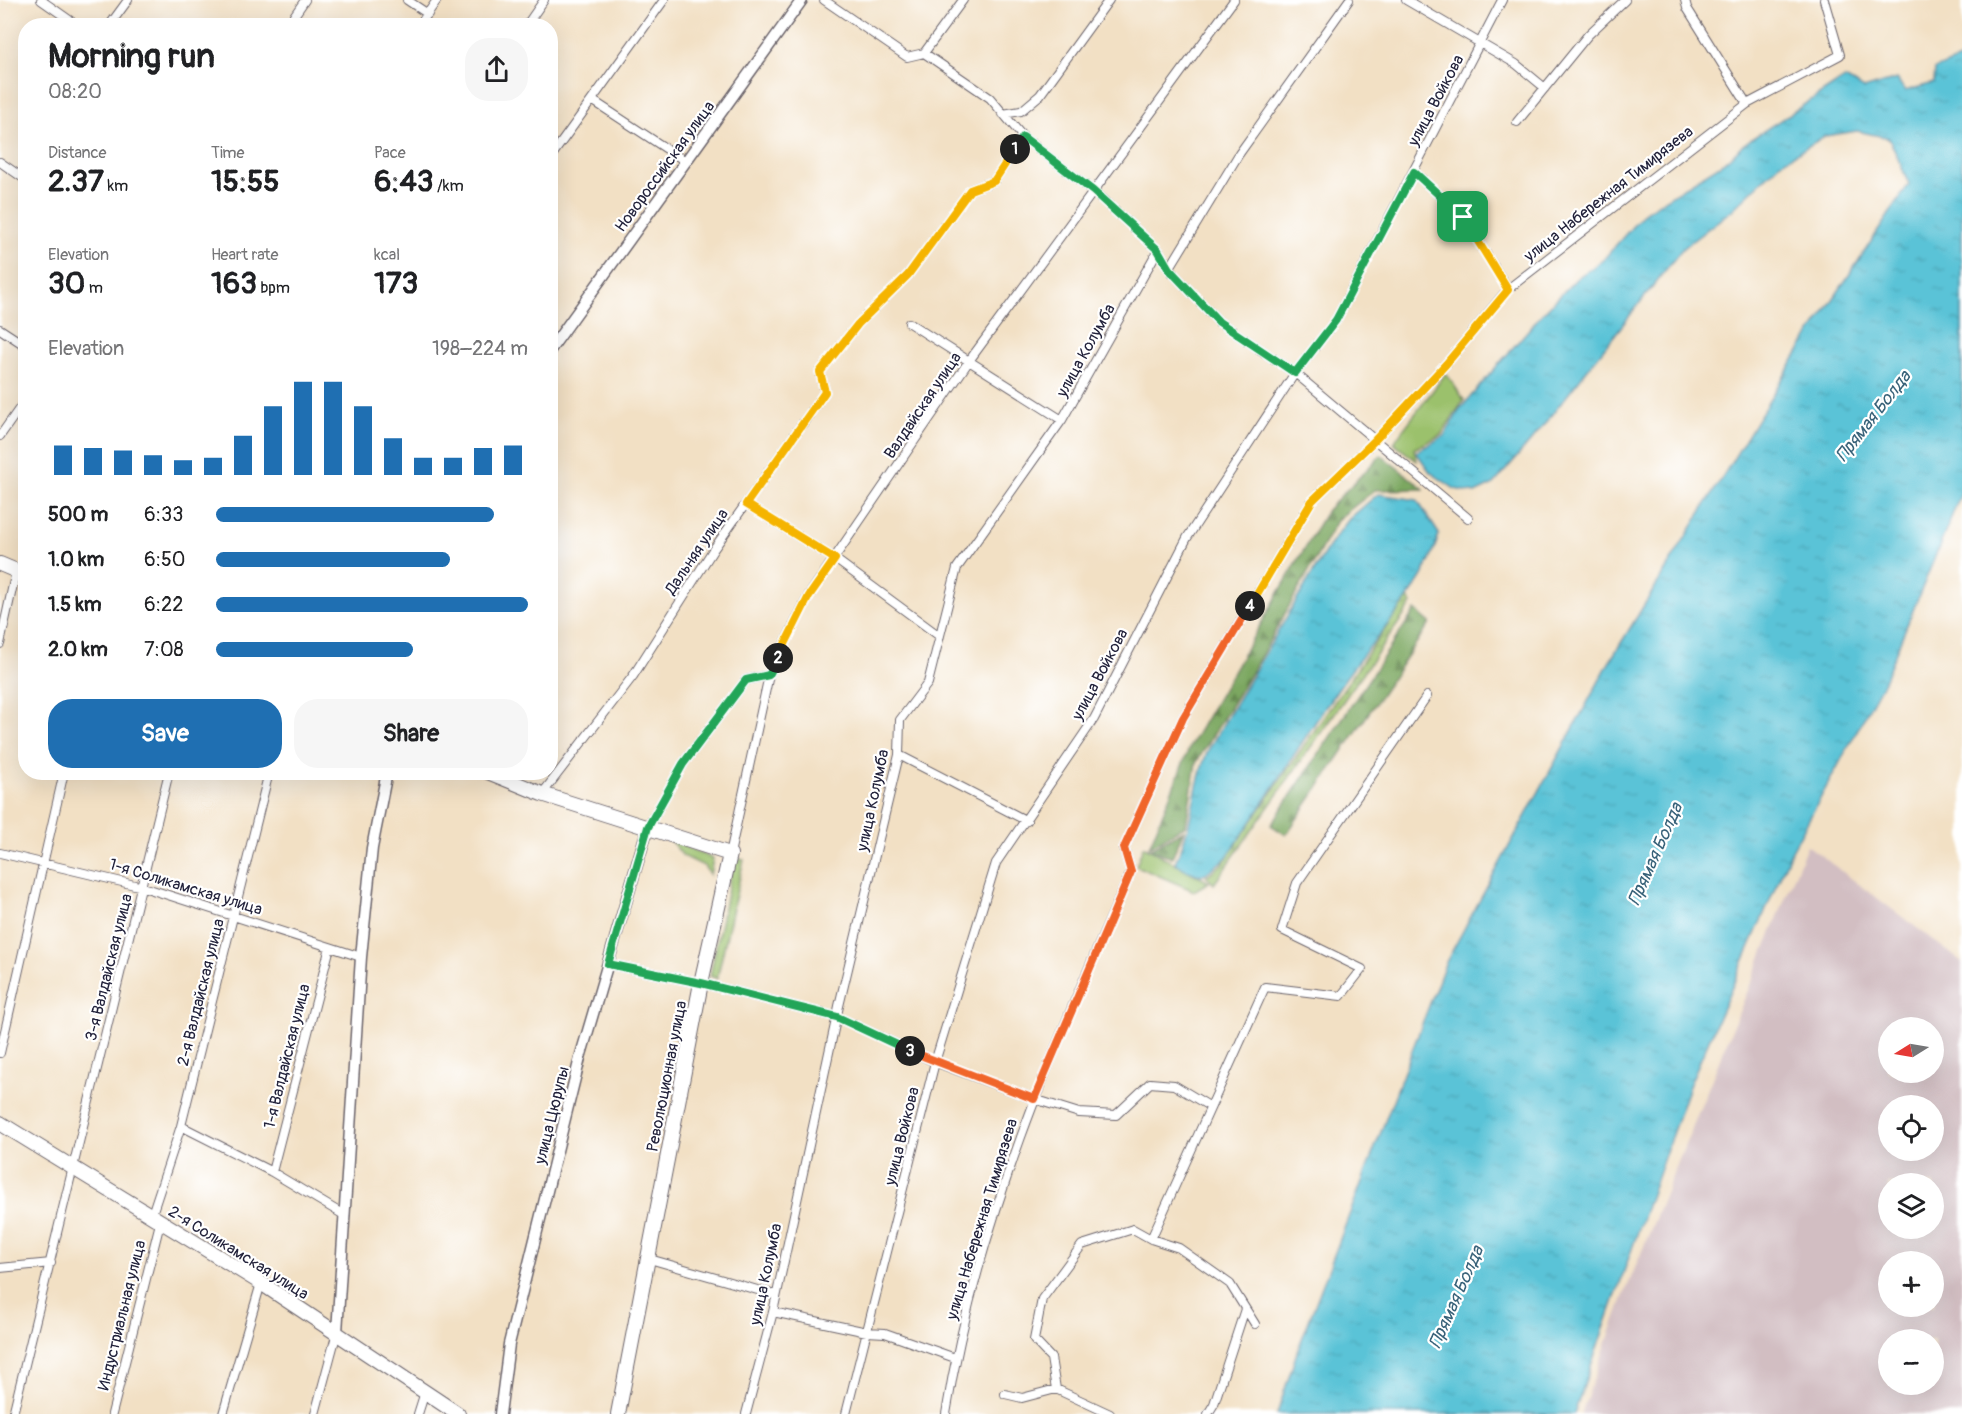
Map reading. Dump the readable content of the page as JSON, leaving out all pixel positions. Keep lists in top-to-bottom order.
{
  "streets": {
    "main road": ["Революционная улица", "2-я Соликамская улица"],
    "street": [
      "улица Войкова",
      "Новороссийская улица",
      "улица Набережная Тимирязева",
      "улица Колумба",
      "Валдайская улица",
      "Дальняя улица",
      "1-я Соликамская улица",
      "3-я Валдайская улица",
      "2-я Валдайская улица",
      "1-я Валдайская улица",
      "улица Цюрупы",
      "Индустриальная улица"
    ]
  },
  "crossings": [
    ["Валдайская улица", "Революционная улица"],
    ["1-я Соликамская улица", "3-я Валдайская улица"],
    ["1-я Соликамская улица", "2-я Валдайская улица"],
    ["1-я Соликамская улица", "1-я Валдайская улица"],
    ["3-я Валдайская улица", "2-я Соликамская улица"],
    ["2-я Валдайская улица", "2-я Соликамская улица"],
    ["2-я Валдайская улица", "Индустриальная улица"],
    ["2-я Соликамская улица", "Индустриальная улица"]
  ],
  "water": ["Прямая Болда"],
  "north": "left",
  "page": {
    "heading": ["Morning run", "08:20"],
    "stats": [
      ["Distance", "2.37 km"],
      ["Time", "15:55"],
      ["Pace", "6:43 /km"],
      ["Elevation", "30 m"],
      ["Heart rate", "163 bpm"],
      ["kcal", "173"]
    ],
    "pins": [
      "1",
      "4",
      "2",
      "3"
    ],
    "chart": ["Elevation", "198–224 m"],
    "list": [
      {
        "name": "500 m",
        "note": "6:33"
      },
      {
        "name": "1.0 km",
        "note": "6:50"
      },
      {
        "name": "1.5 km",
        "note": "6:22"
      },
      {
        "name": "2.0 km",
        "note": "7:08"
      }
    ],
    "buttons": ["Save", "Share"],
    "map_buttons": ["+", "−"]
  }
}
